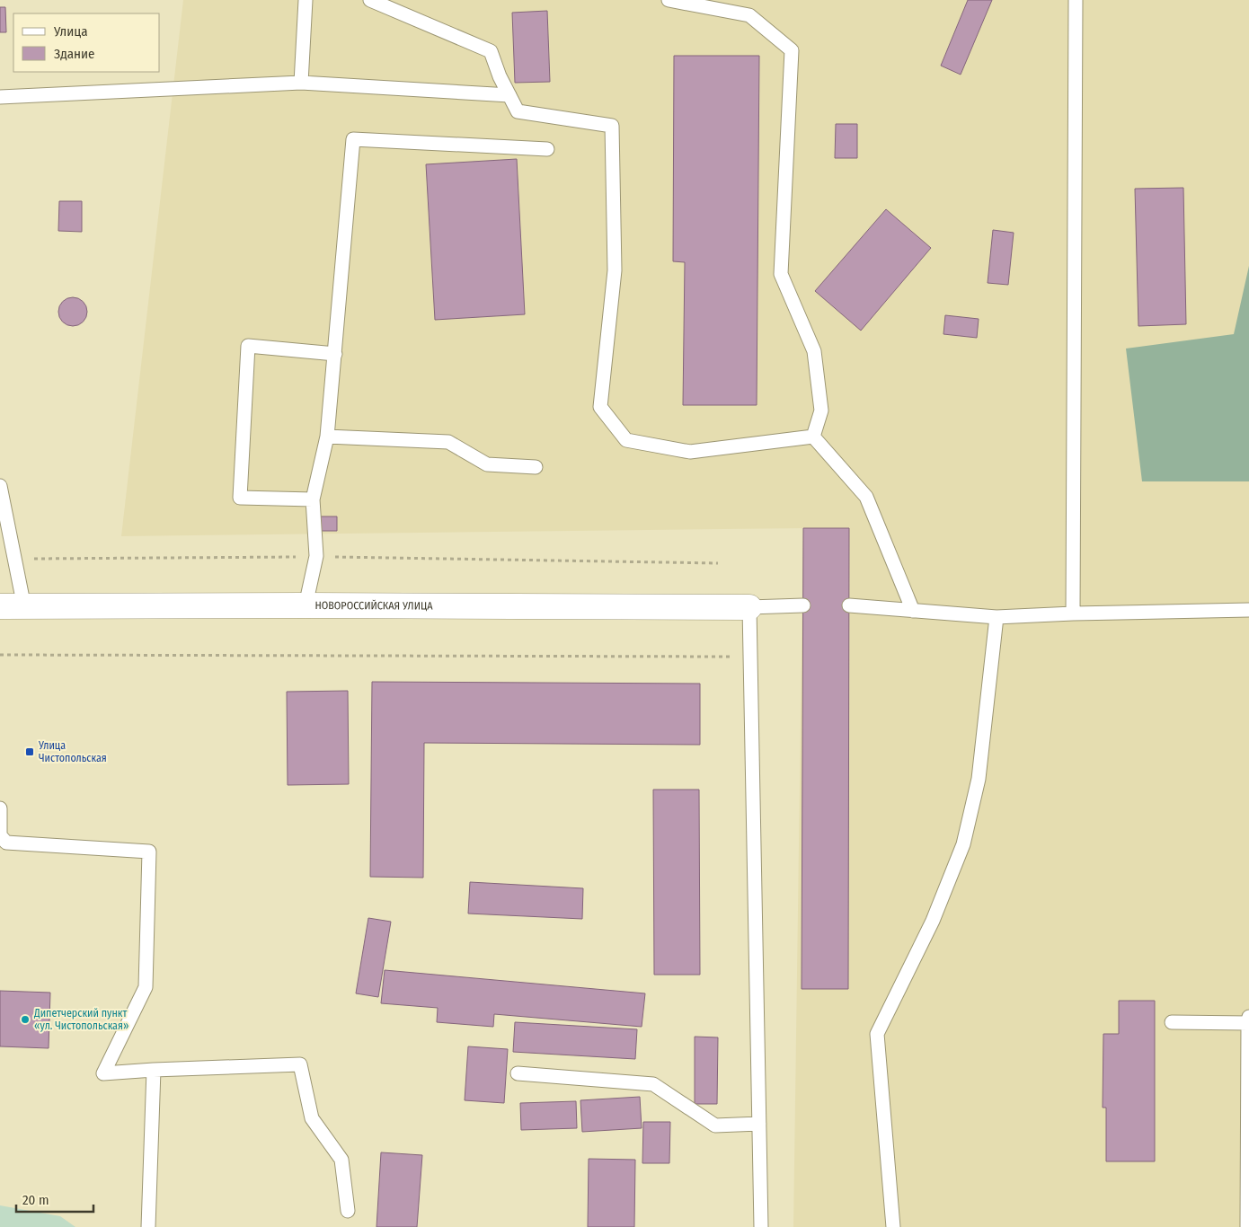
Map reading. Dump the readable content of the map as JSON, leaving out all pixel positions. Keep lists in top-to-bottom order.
{
  "streets": {
    "street": ["НОВОРОССИЙСКАЯ УЛИЦА"]
  },
  "places": {
    "transit": ["Улица Чистопольская"],
    "other": ["Дипетчерский пункт «ул. Чистопольская»"]
  },
  "legend": ["Улица", "Здание"],
  "scale_bar": "20 m"
}
